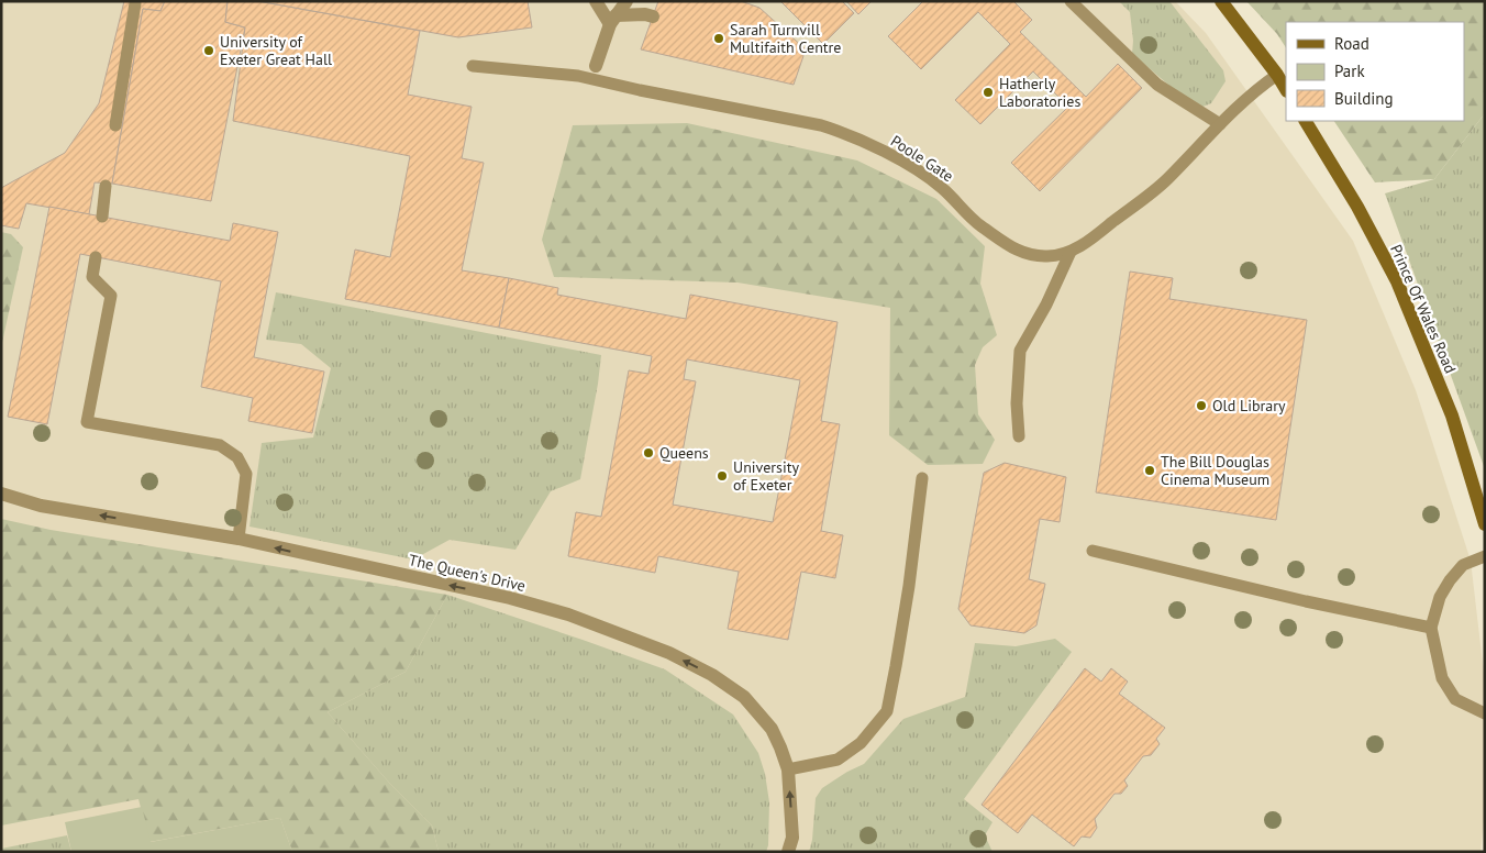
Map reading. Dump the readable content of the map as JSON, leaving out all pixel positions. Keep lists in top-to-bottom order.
{
  "streets": {
    "street": ["Prince Of Wales Road", "The Queen's Drive"],
    "lane": ["Poole Gate"]
  },
  "one_way": ["The Queen's Drive"],
  "places": [
    "Sarah Turnvill Multifaith Centre",
    "University of Exeter Great Hall",
    "Hatherly Laboratories",
    "Old Library",
    "Queens",
    "The Bill Douglas Cinema Museum",
    "University of Exeter"
  ],
  "legend": ["Road", "Park", "Building"]
}
